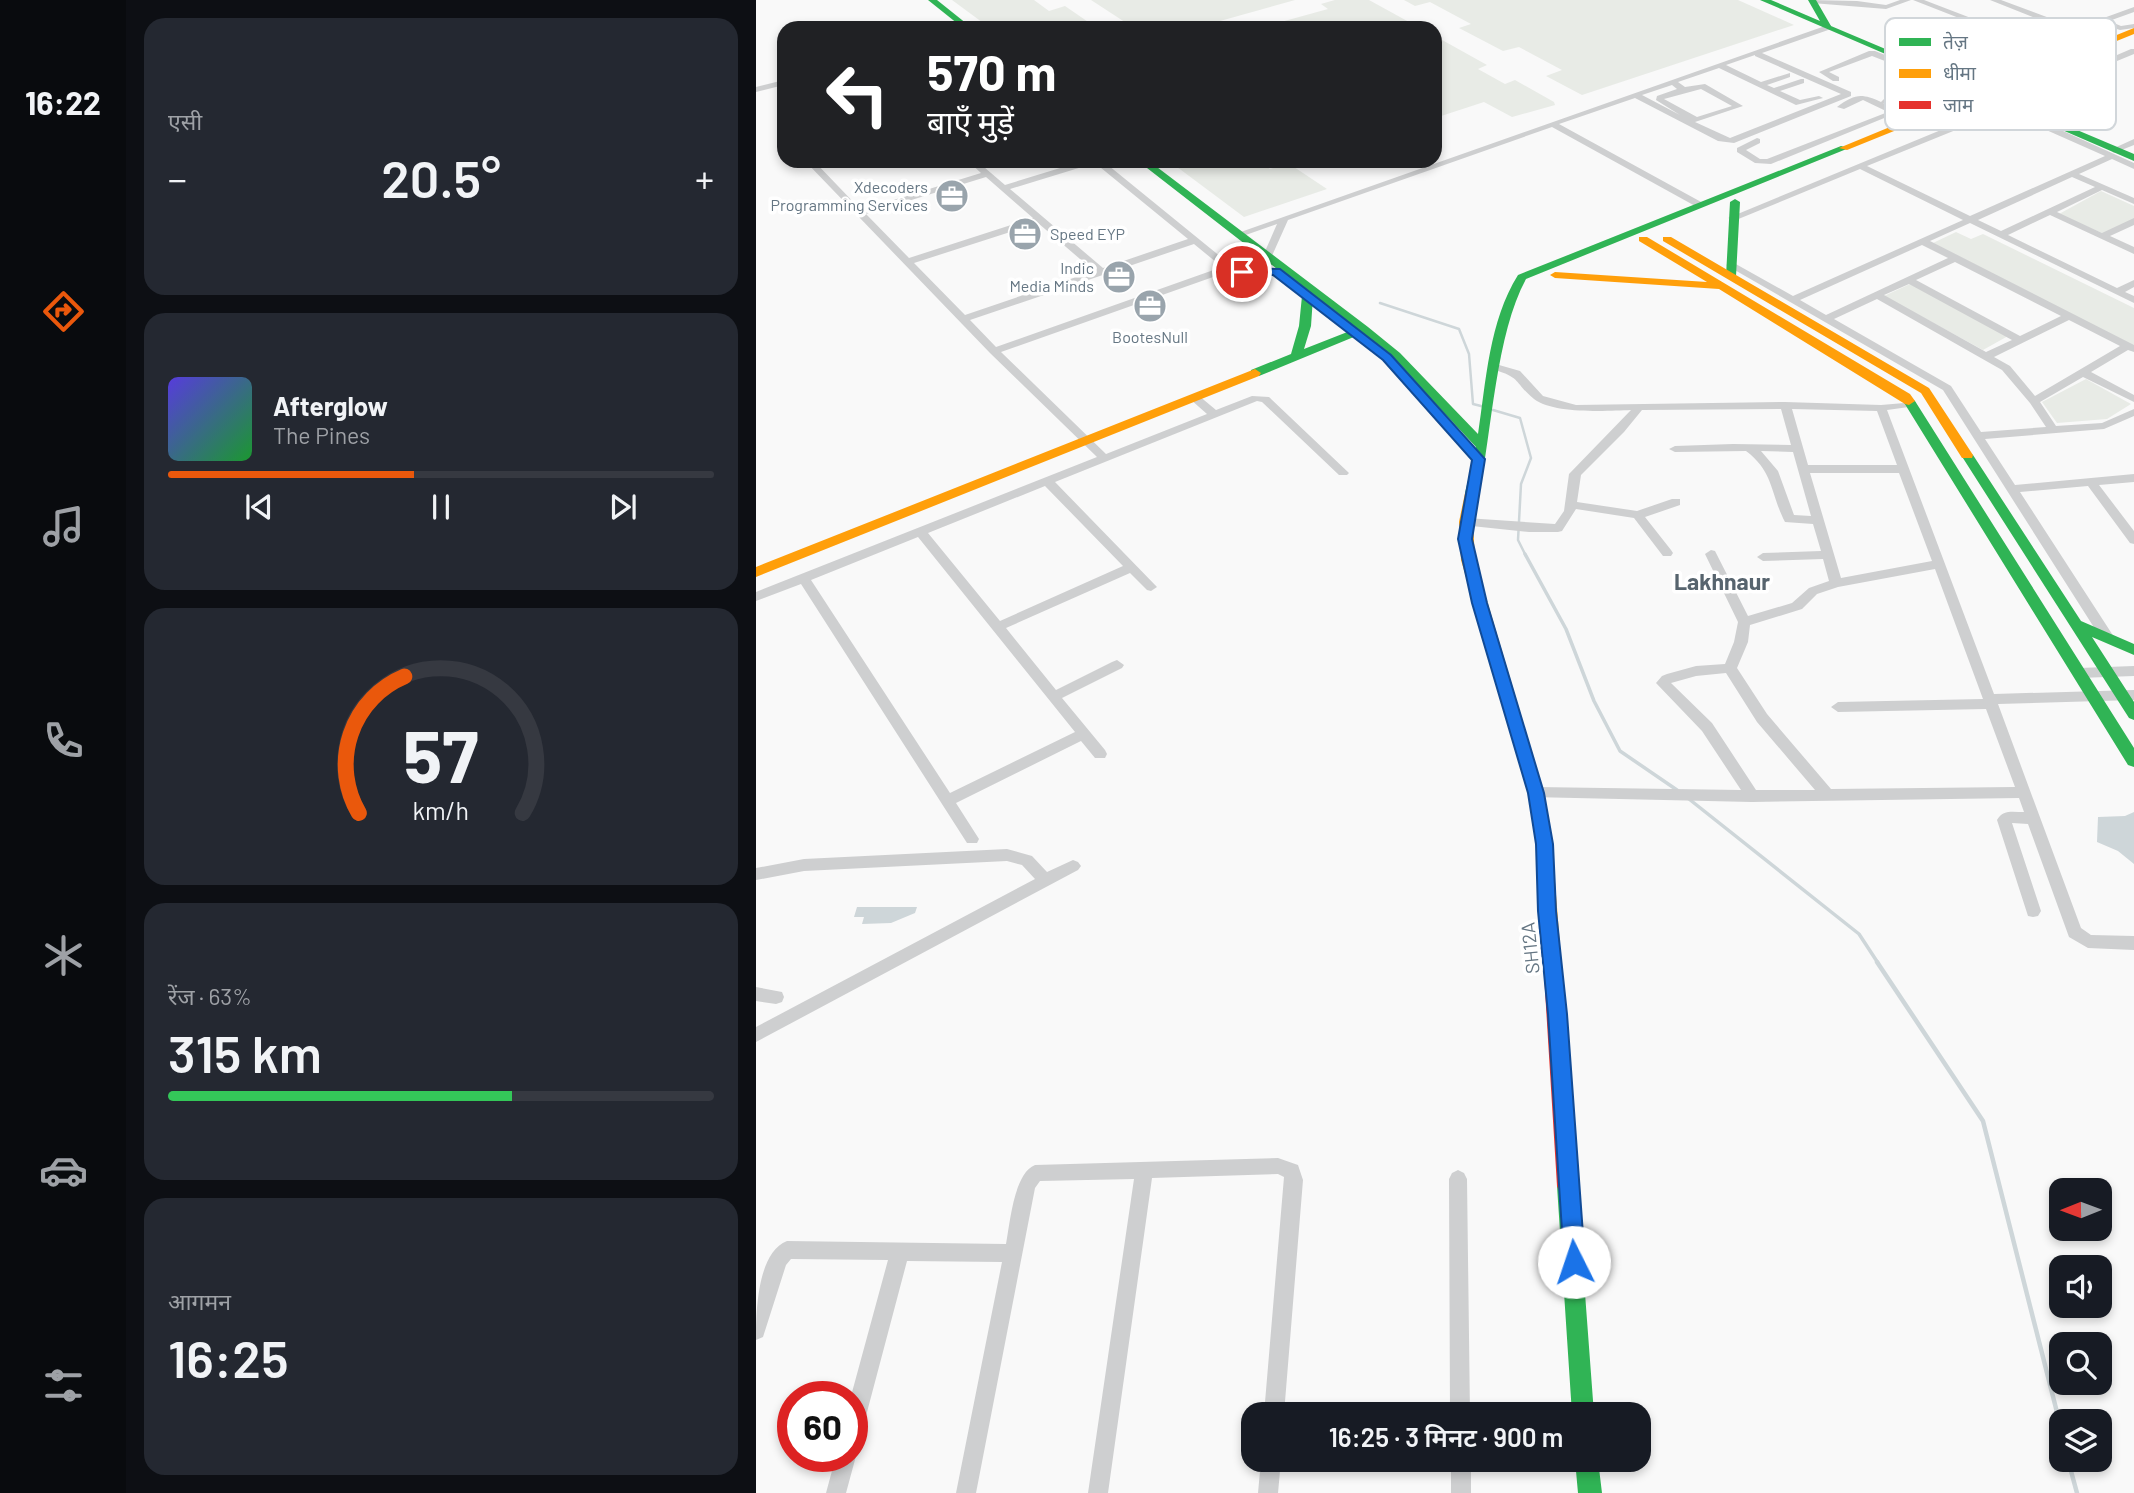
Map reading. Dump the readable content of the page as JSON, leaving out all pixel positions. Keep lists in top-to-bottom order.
{
  "streets": {
    "main road": ["SH12A"]
  },
  "districts": ["Lakhnaur"],
  "places": {
    "office": [
      "Xdecoders Programming Services",
      "Speed EYP",
      "Indic Media Minds",
      "BootesNull"
    ]
  },
  "legend": ["तेज़", "धीमा", "जाम"],
  "north": "left",
  "page": {
    "tabs": "16:22",
    "tile": [
      "एसी",
      ["रेंज · 63%", "315 km"],
      ["आगमन", "16:25"]
    ],
    "turn": ["570 m", "बाएँ मुड़ें"],
    "heat": ["−", "20.5°", "+"],
    "song": ["Afterglow", "The Pines"],
    "limit": "60",
    "trip": "16:25 · 3 मिनट · 900 m",
    "gauge": ["57", "km/h"]
  }
}
